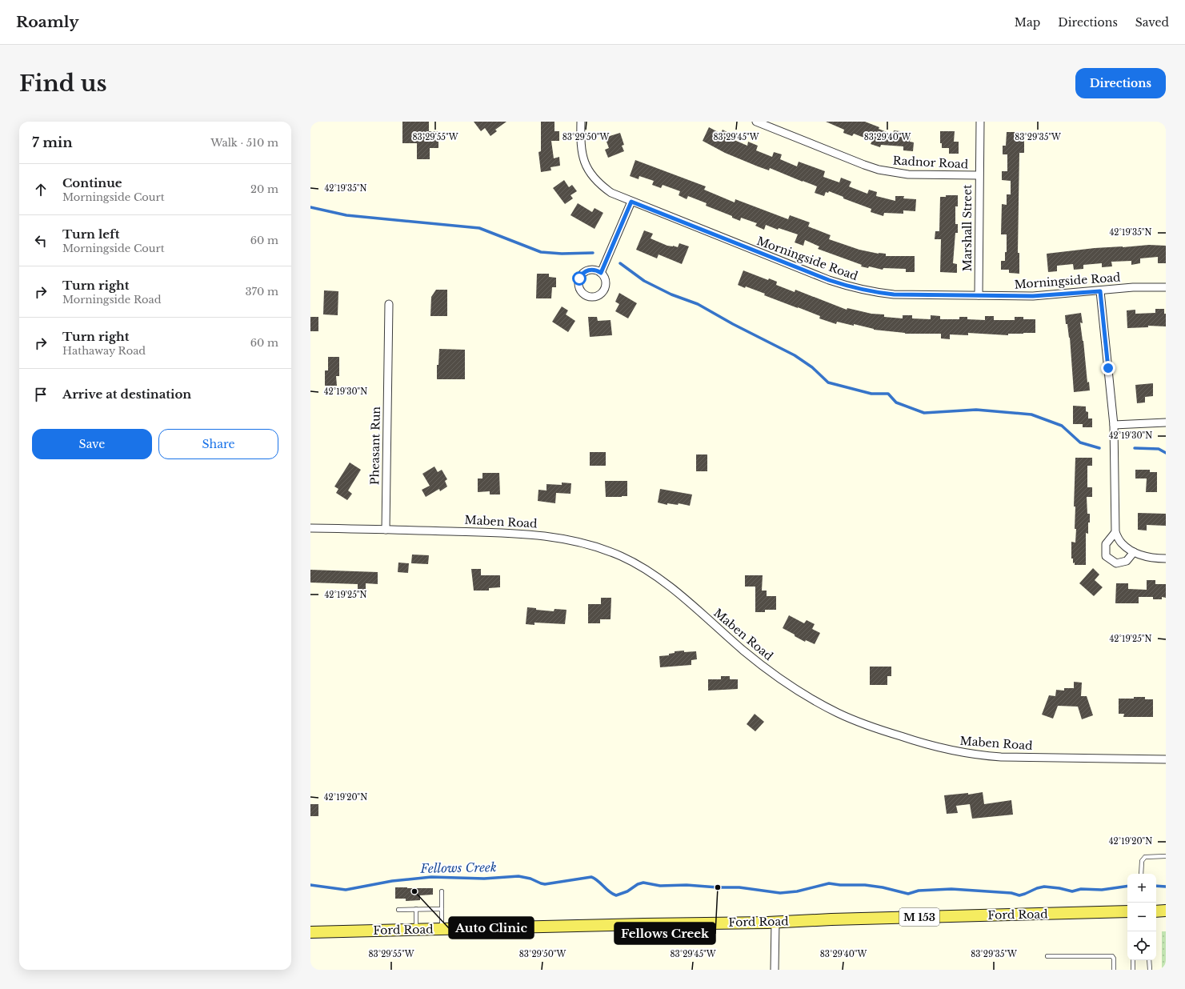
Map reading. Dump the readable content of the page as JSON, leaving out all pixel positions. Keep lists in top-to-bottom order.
{
  "streets": {
    "main road": ["Ford Road", "M 153"],
    "street": [
      "Radnor Road",
      "Marshall Street",
      "Morningside Road",
      "Pheasant Run",
      "Maben Road"
    ]
  },
  "crossings": [
    ["Radnor Road", "Marshall Street"],
    ["Marshall Street", "Morningside Road"],
    ["Pheasant Run", "Maben Road"]
  ],
  "water": ["Fellows Creek"],
  "places": ["Fellows Creek", "Auto Clinic"],
  "page": {
    "header": "Roamly",
    "nav": ["Map", "Directions", "Saved"],
    "buttons": [
      "Directions",
      ["Save", "Share"]
    ],
    "title": "Find us",
    "heading": ["7 min", "Walk · 510 m"],
    "list": [
      ["Continue", "Morningside Court", "20 m"],
      ["Turn left", "Morningside Court", "60 m"],
      ["Turn right", "Morningside Road", "370 m"],
      ["Turn right", "Hathaway Road", "60 m"],
      "Arrive at destination"
    ],
    "map_buttons": ["+", "−"]
  },
  "coordinates": [
    "83°29'55\"W",
    "83°29'50\"W",
    "83°29'45\"W",
    "83°29'40\"W",
    "83°29'35\"W",
    "42°19'35\"N",
    "42°19'30\"N",
    "42°19'25\"N",
    "42°19'20\"N"
  ]
}
